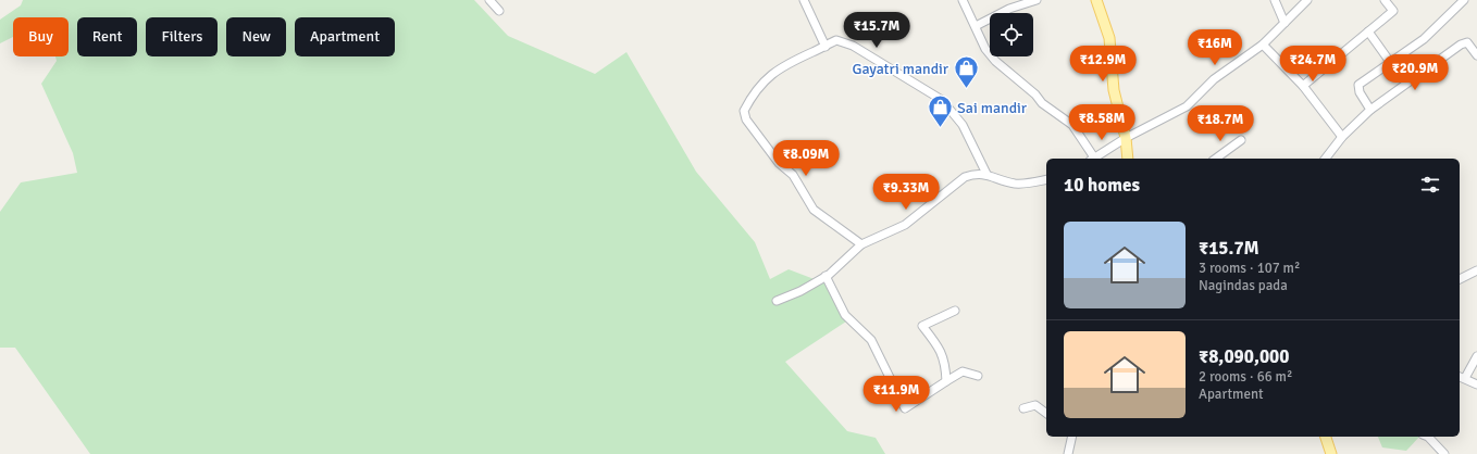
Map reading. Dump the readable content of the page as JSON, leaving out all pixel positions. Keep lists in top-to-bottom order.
{
  "places": {
    "shop": ["Gayatri mandir", "Sai mandir"]
  },
  "page": {
    "price": [
      "₹15.7M",
      "₹16M",
      "₹12.9M",
      "₹24.7M",
      "₹20.9M",
      "₹8.58M",
      "₹18.7M",
      "₹8.09M",
      "₹9.33M",
      "₹11.9M"
    ],
    "chip": [
      "Buy",
      "Rent",
      "Filters",
      "New",
      "Apartment"
    ],
    "heading": "10 homes",
    "list": [
      {
        "name": "₹15.7M",
        "note": "3 rooms · 107 m² · Nagindas pada"
      },
      {
        "name": "₹8,090,000",
        "note": "2 rooms · 66 m² · Apartment"
      }
    ]
  }
}
